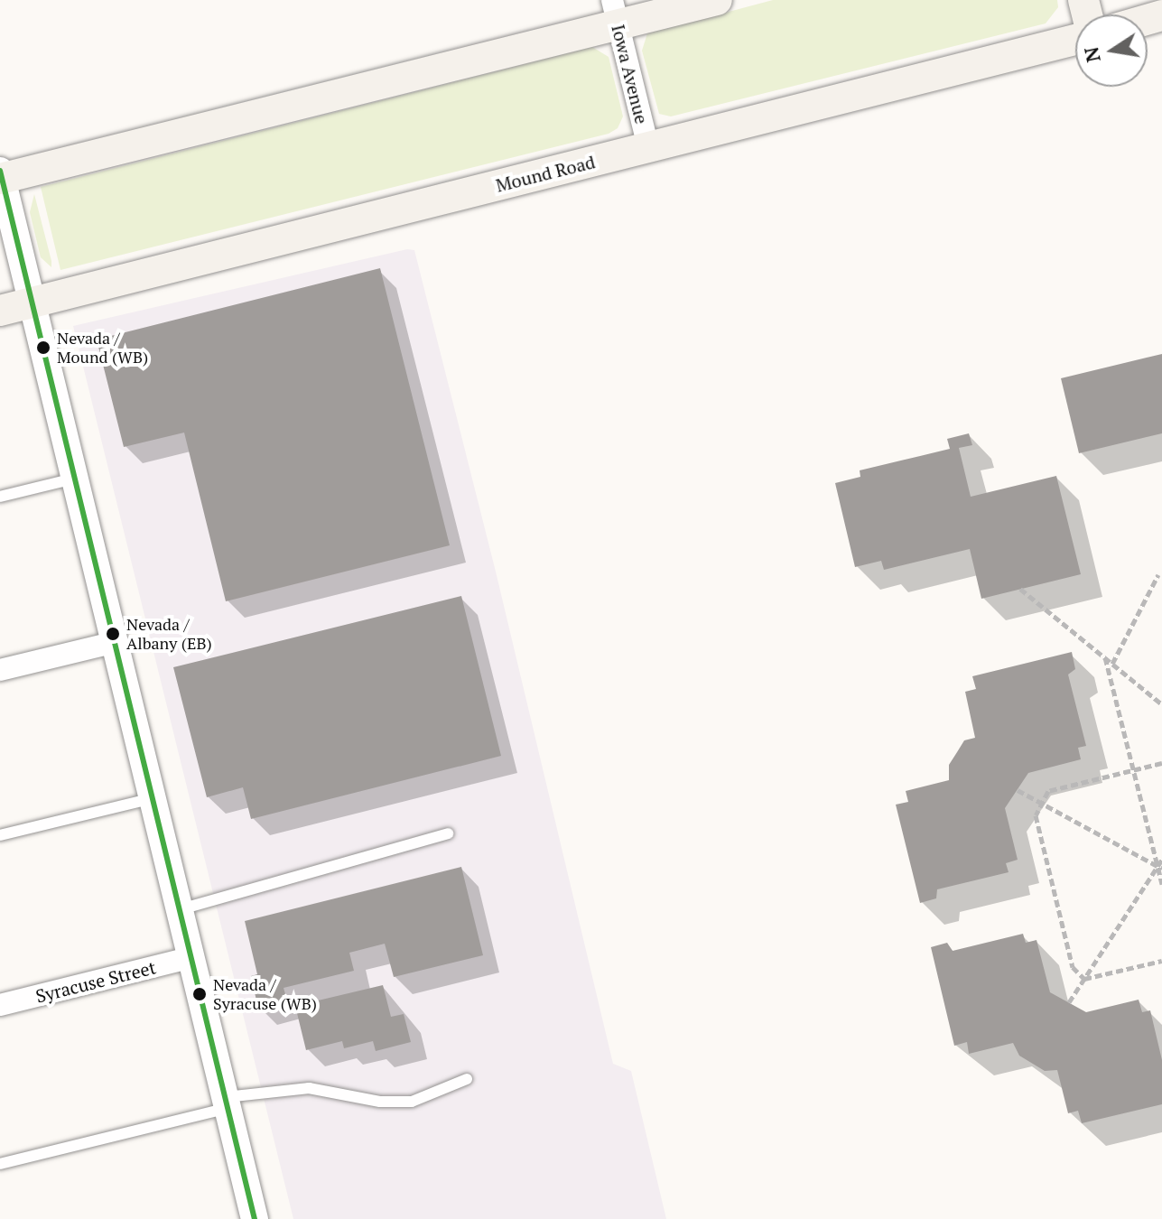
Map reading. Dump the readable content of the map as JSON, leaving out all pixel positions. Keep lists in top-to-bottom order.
{
  "streets": {
    "main road": ["Mound Road"],
    "street": ["Iowa Avenue", "Syracuse Street"]
  },
  "crossings": [
    ["Iowa Avenue", "Mound Road"]
  ],
  "places": ["Nevada / Mound (WB)", "Nevada / Albany (EB)", "Nevada / Syracuse (WB)"],
  "north": "left"
}
